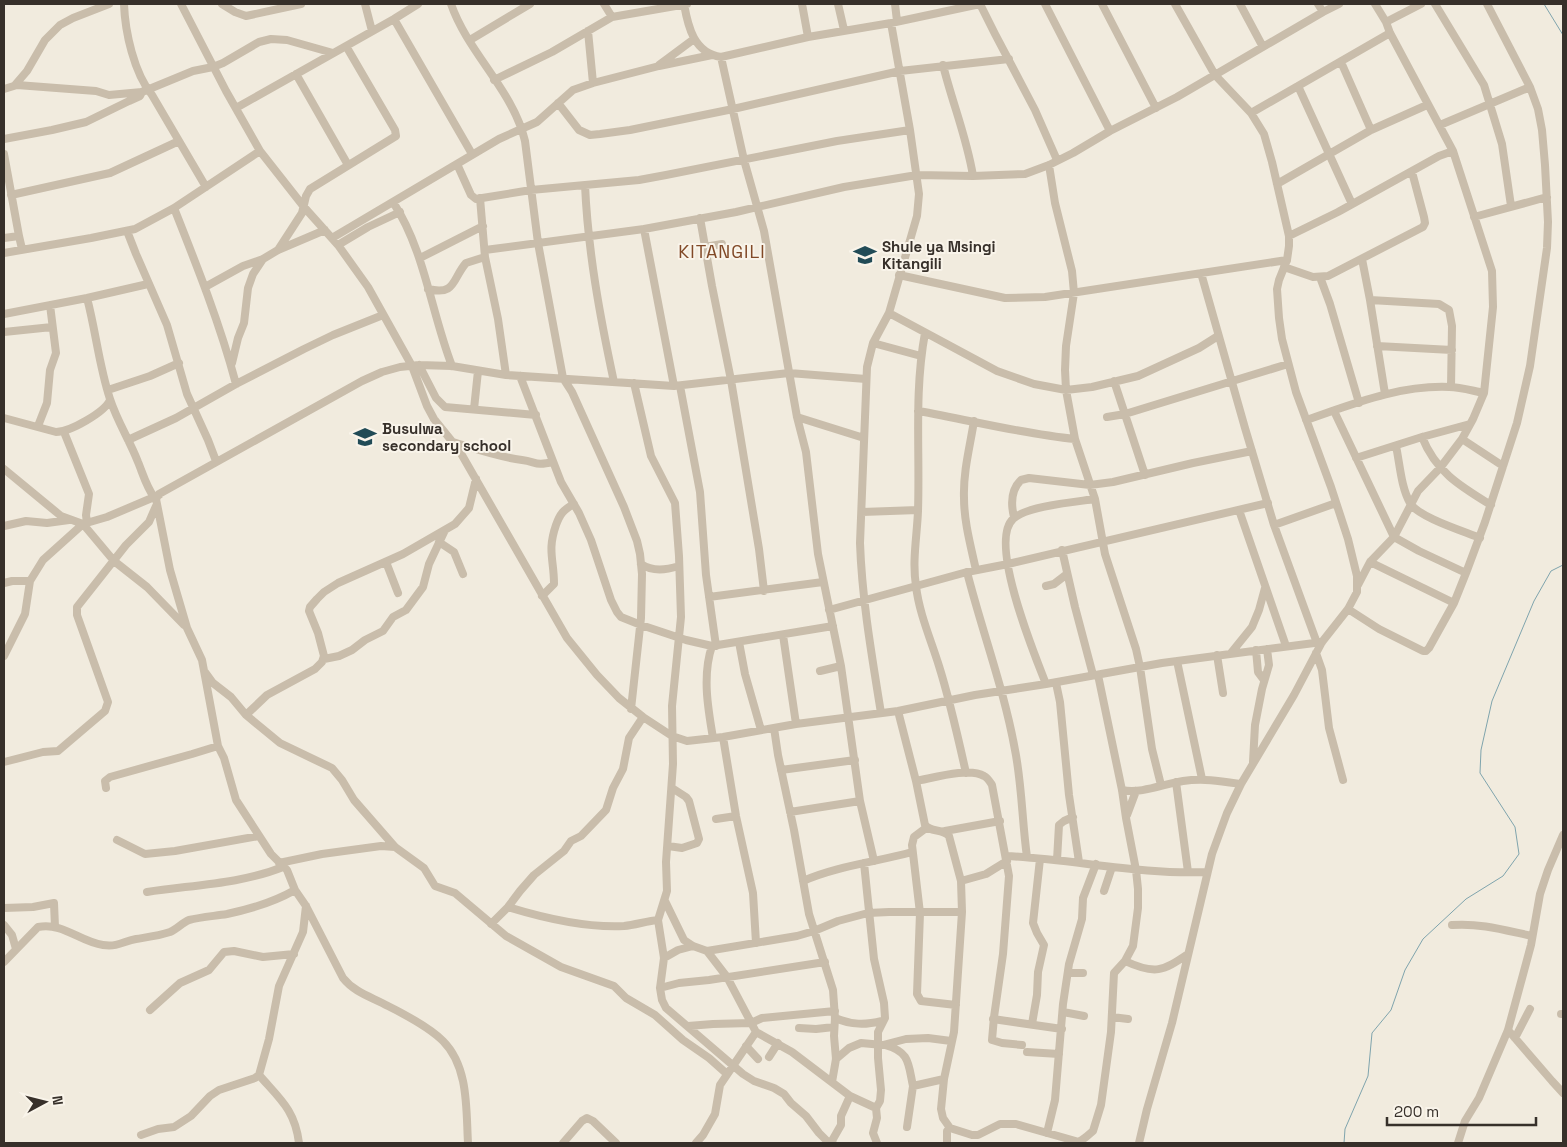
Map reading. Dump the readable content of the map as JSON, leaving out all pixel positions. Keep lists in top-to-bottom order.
{
  "districts": ["KITANGILI"],
  "places": {
    "school or university": ["Shule ya Msingi Kitangili", "Busulwa secondary school"]
  },
  "scale_bar": "200 m",
  "north": "right"
}
